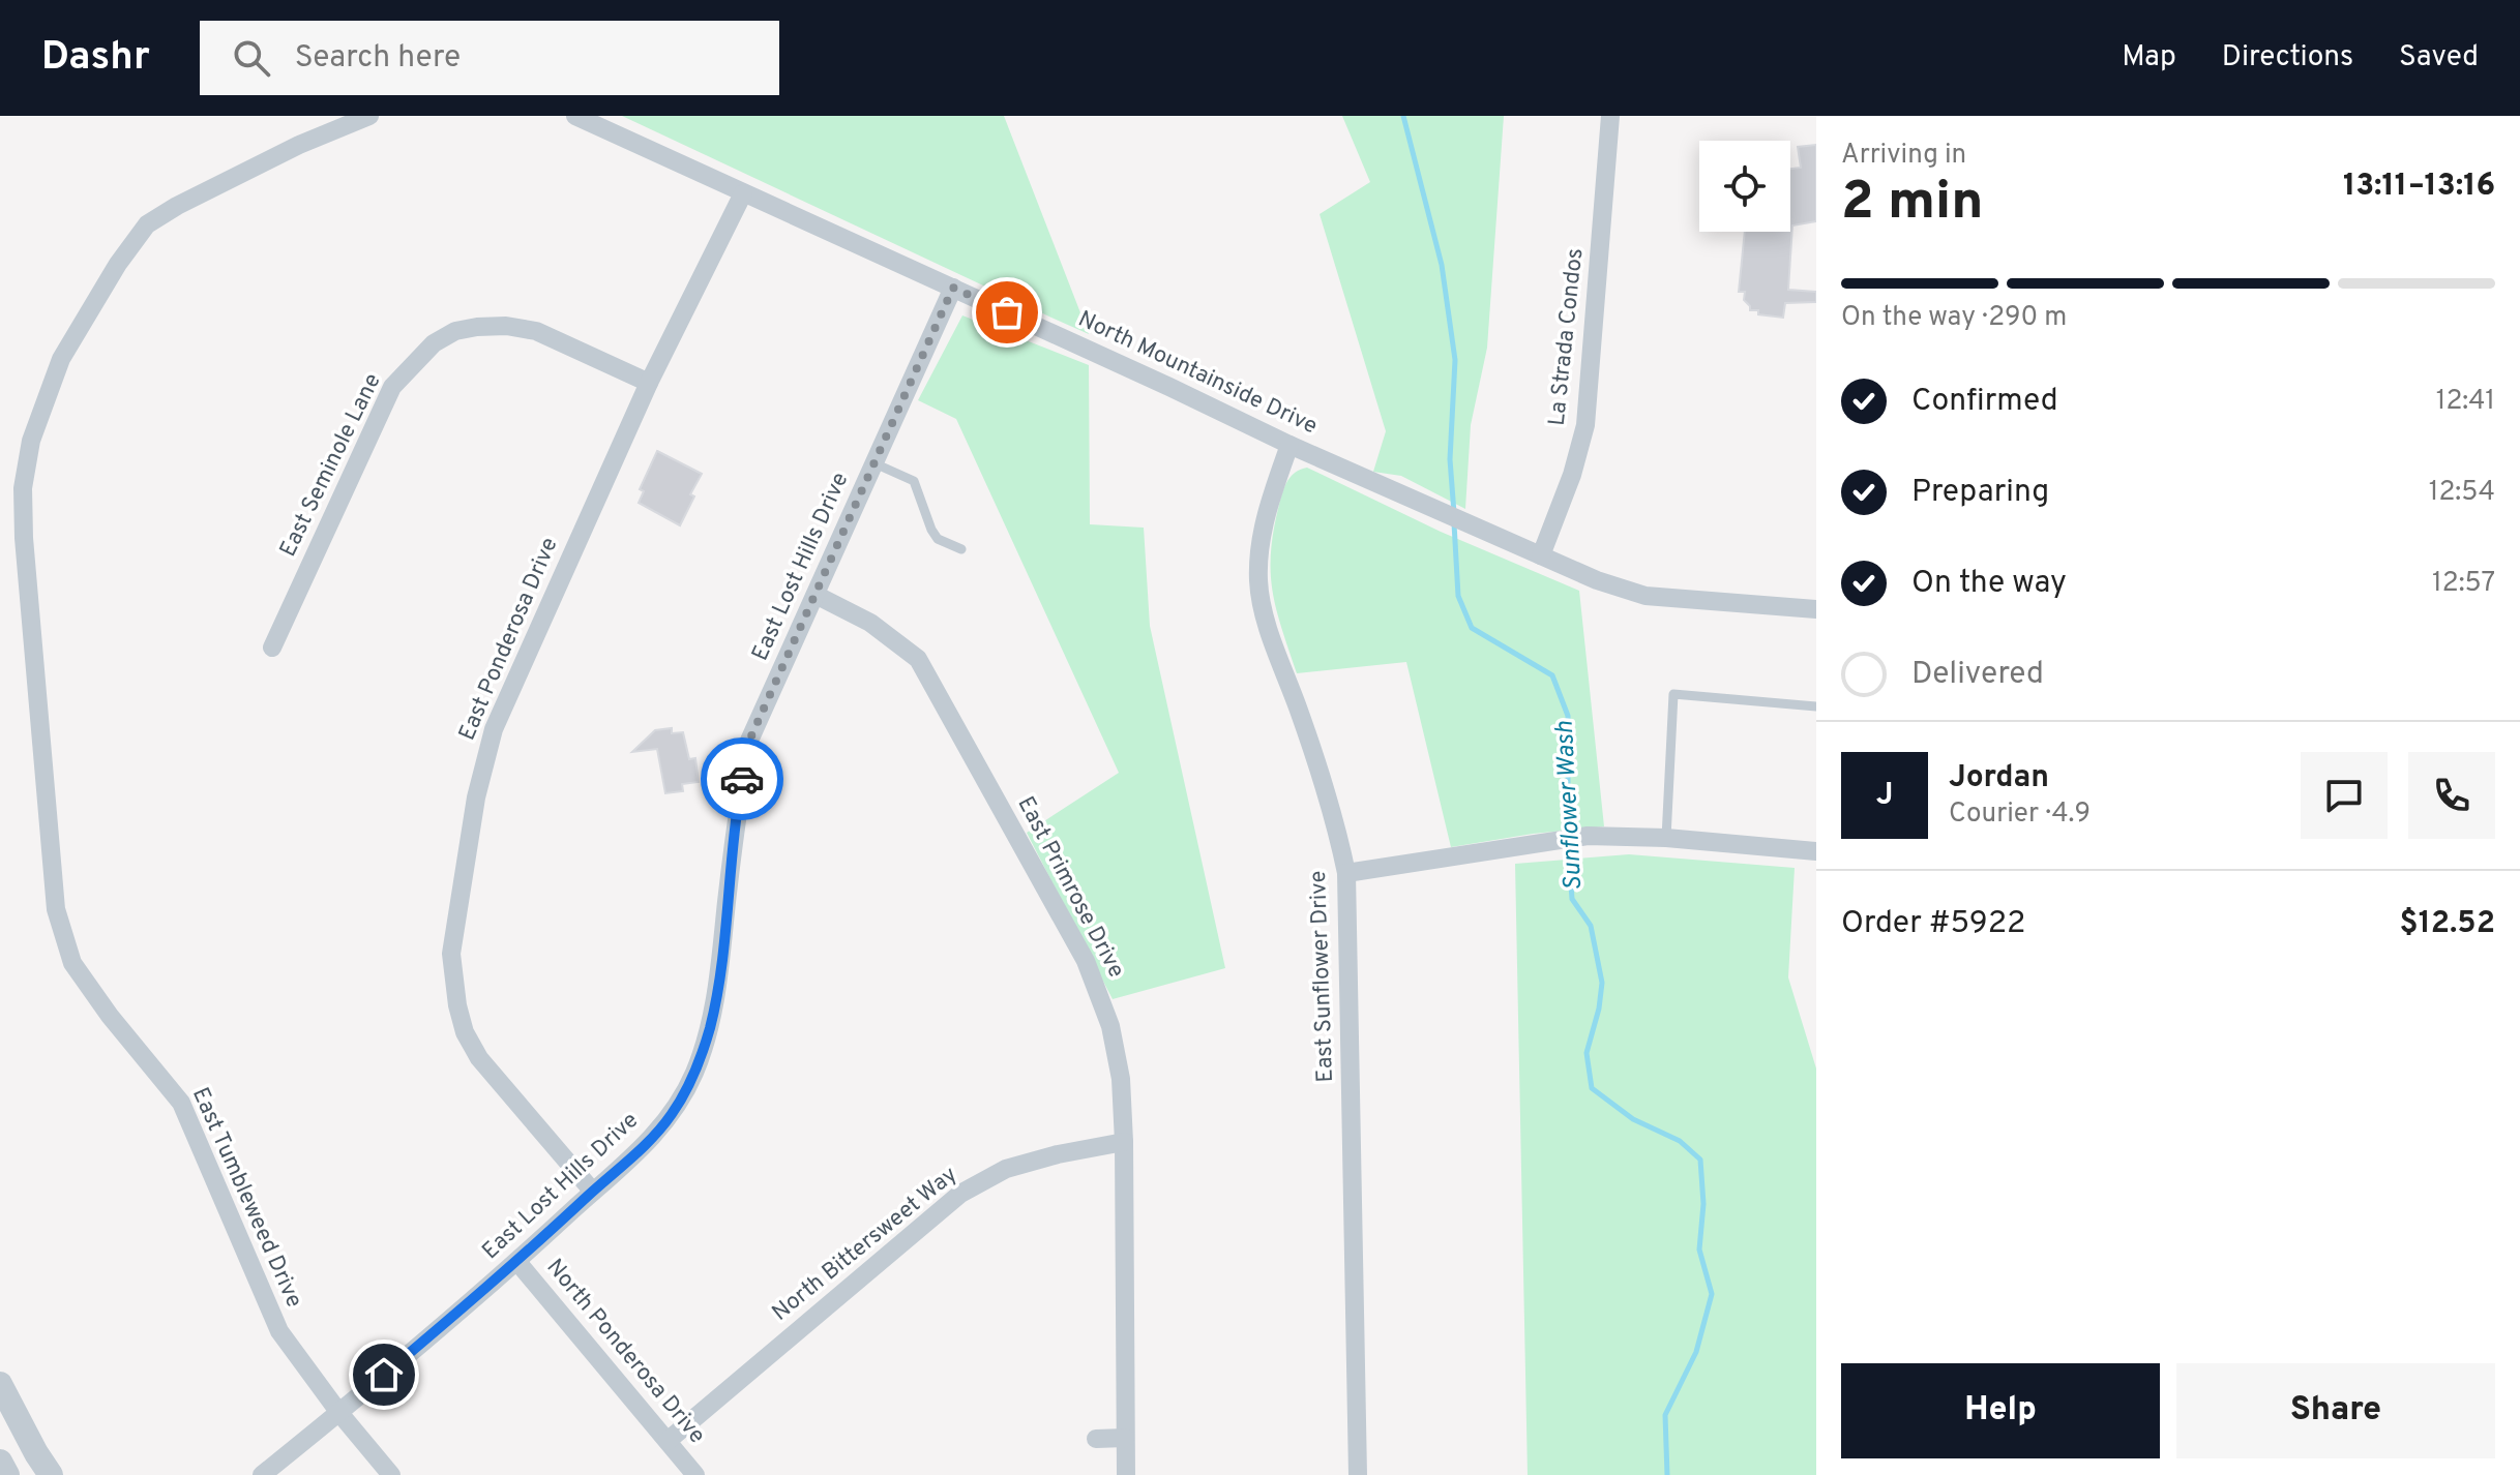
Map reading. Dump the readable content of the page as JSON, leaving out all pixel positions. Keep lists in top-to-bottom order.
{
  "streets": {
    "street": [
      "La Strada Condos",
      "North Mountainside Drive",
      "East Seminole Lane",
      "East Lost Hills Drive",
      "East Ponderosa Drive",
      "East Primrose Drive",
      "East Sunflower Drive",
      "East Tumbleweed Drive",
      "North Bittersweet Way",
      "North Ponderosa Drive"
    ]
  },
  "crossings": [
    ["La Strada Condos", "North Mountainside Drive"],
    ["North Mountainside Drive", "East Lost Hills Drive"],
    ["North Mountainside Drive", "East Ponderosa Drive"],
    ["North Mountainside Drive", "East Sunflower Drive"],
    ["East Seminole Lane", "East Ponderosa Drive"],
    ["East Lost Hills Drive", "East Ponderosa Drive"],
    ["East Lost Hills Drive", "East Primrose Drive"],
    ["East Lost Hills Drive", "East Tumbleweed Drive"],
    ["East Lost Hills Drive", "North Ponderosa Drive"],
    ["East Primrose Drive", "North Bittersweet Way"],
    ["North Bittersweet Way", "North Ponderosa Drive"]
  ],
  "water": ["Sunflower Wash"],
  "page": {
    "header": "Dashr",
    "search": "Search here",
    "nav": ["Map", "Directions", "Saved"],
    "heading": ["2 min", "Arriving in", "13:11–13:16"],
    "panel": [
      "Jordan",
      "Courier · 4.9",
      "Order #5922",
      "$12.52"
    ],
    "bar": "On the way · 290 m",
    "list": [
      ["Confirmed", "12:41"],
      ["Preparing", "12:54"],
      ["On the way", "12:57"],
      "Delivered"
    ],
    "round": "J",
    "buttons": ["Help", "Share"]
  }
}
